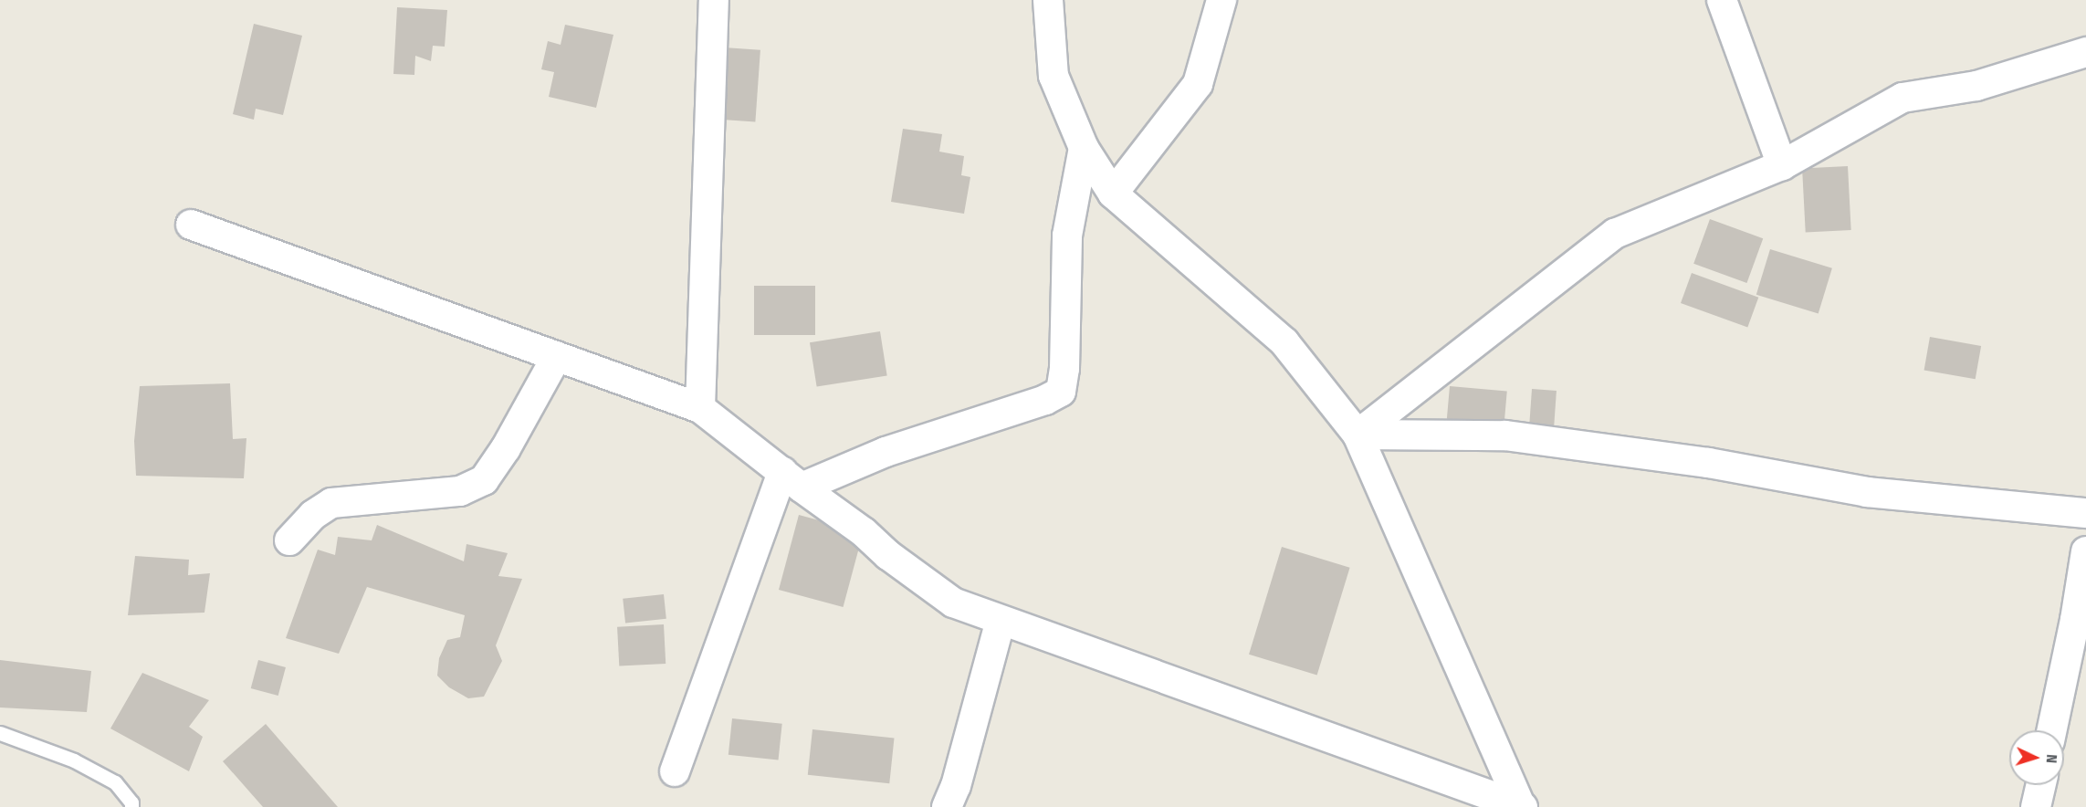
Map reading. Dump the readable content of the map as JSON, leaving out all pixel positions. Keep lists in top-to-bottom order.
{
  "north": "right"
}
